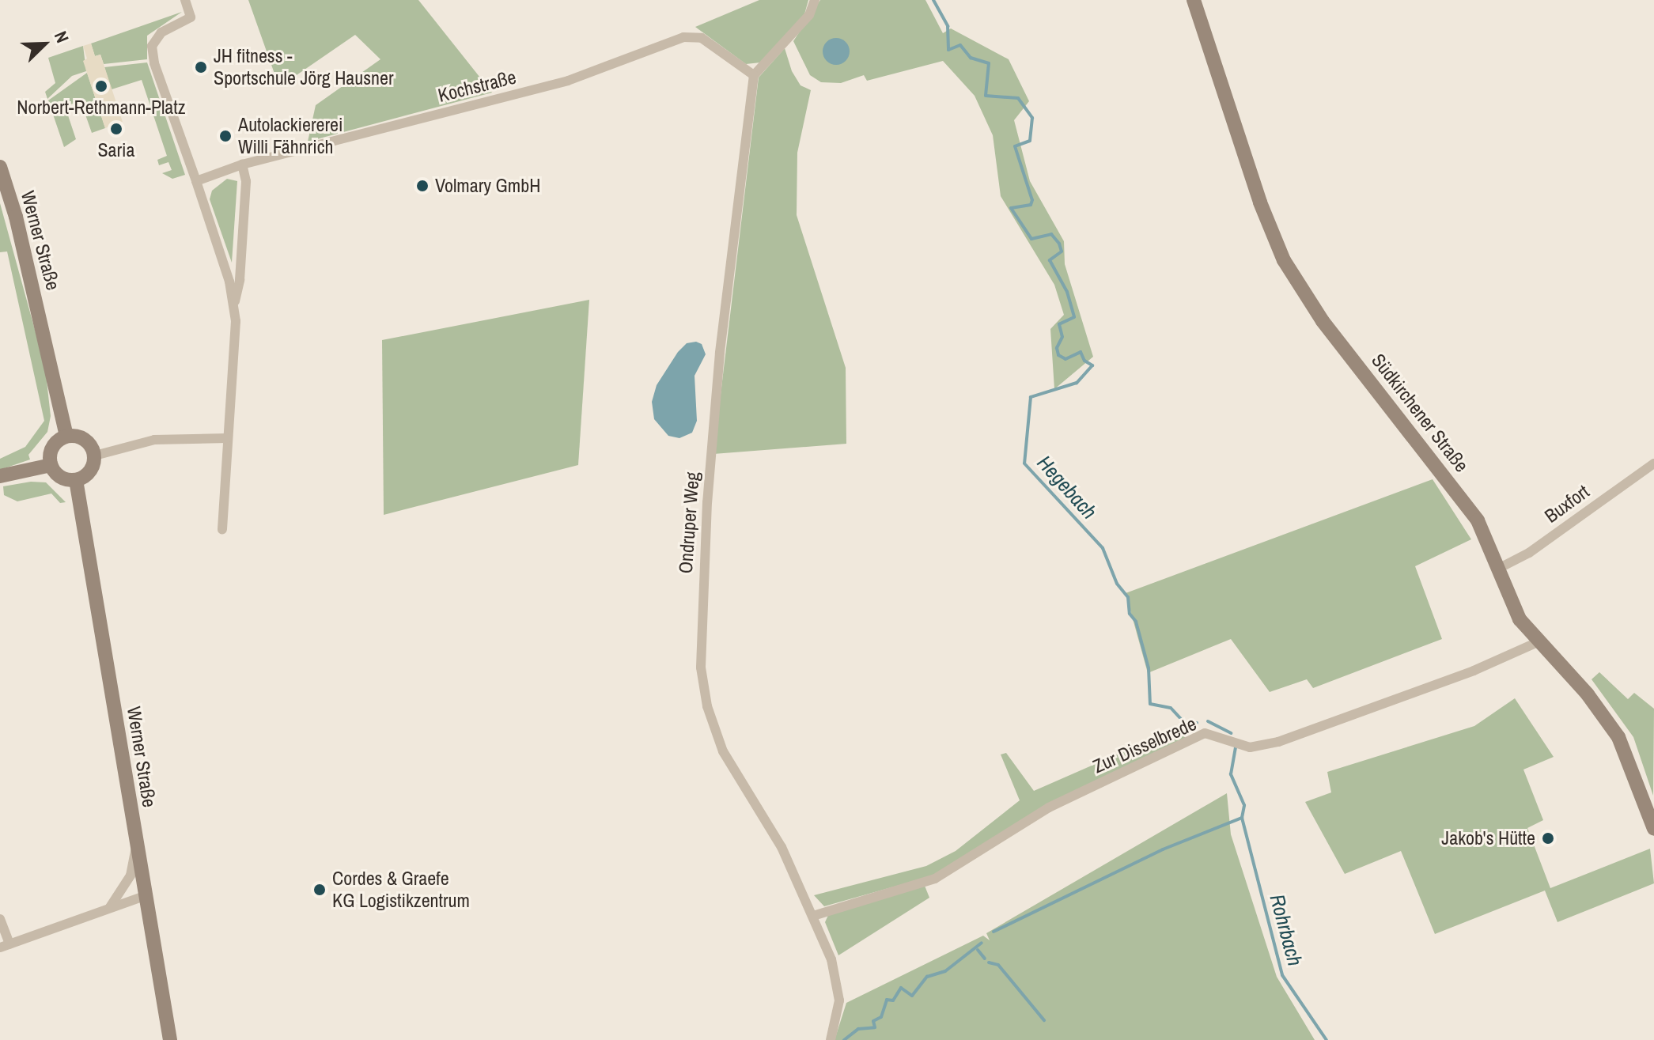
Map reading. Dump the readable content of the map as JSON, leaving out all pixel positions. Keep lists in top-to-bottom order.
{
  "streets": {
    "street": [
      "Kochstraße",
      "Werner Straße",
      "Südkirchener Straße",
      "Buxfort",
      "Ondruper Weg",
      "Zur Disselbrede"
    ]
  },
  "crossings": [
    ["Kochstraße", "Ondruper Weg"],
    ["Südkirchener Straße", "Buxfort"],
    ["Südkirchener Straße", "Zur Disselbrede"],
    ["Ondruper Weg", "Zur Disselbrede"]
  ],
  "water": ["Hegebach", "Rohrbach"],
  "places": [
    "JH fitness - Sportschule Jörg Hausner",
    "Norbert-Rethmann-Platz",
    "Saria",
    "Autolackiererei Willi Fähnrich",
    "Volmary GmbH",
    "Jakob's Hütte",
    "Cordes & Graefe KG Logistikzentrum"
  ],
  "north": "top right"
}
